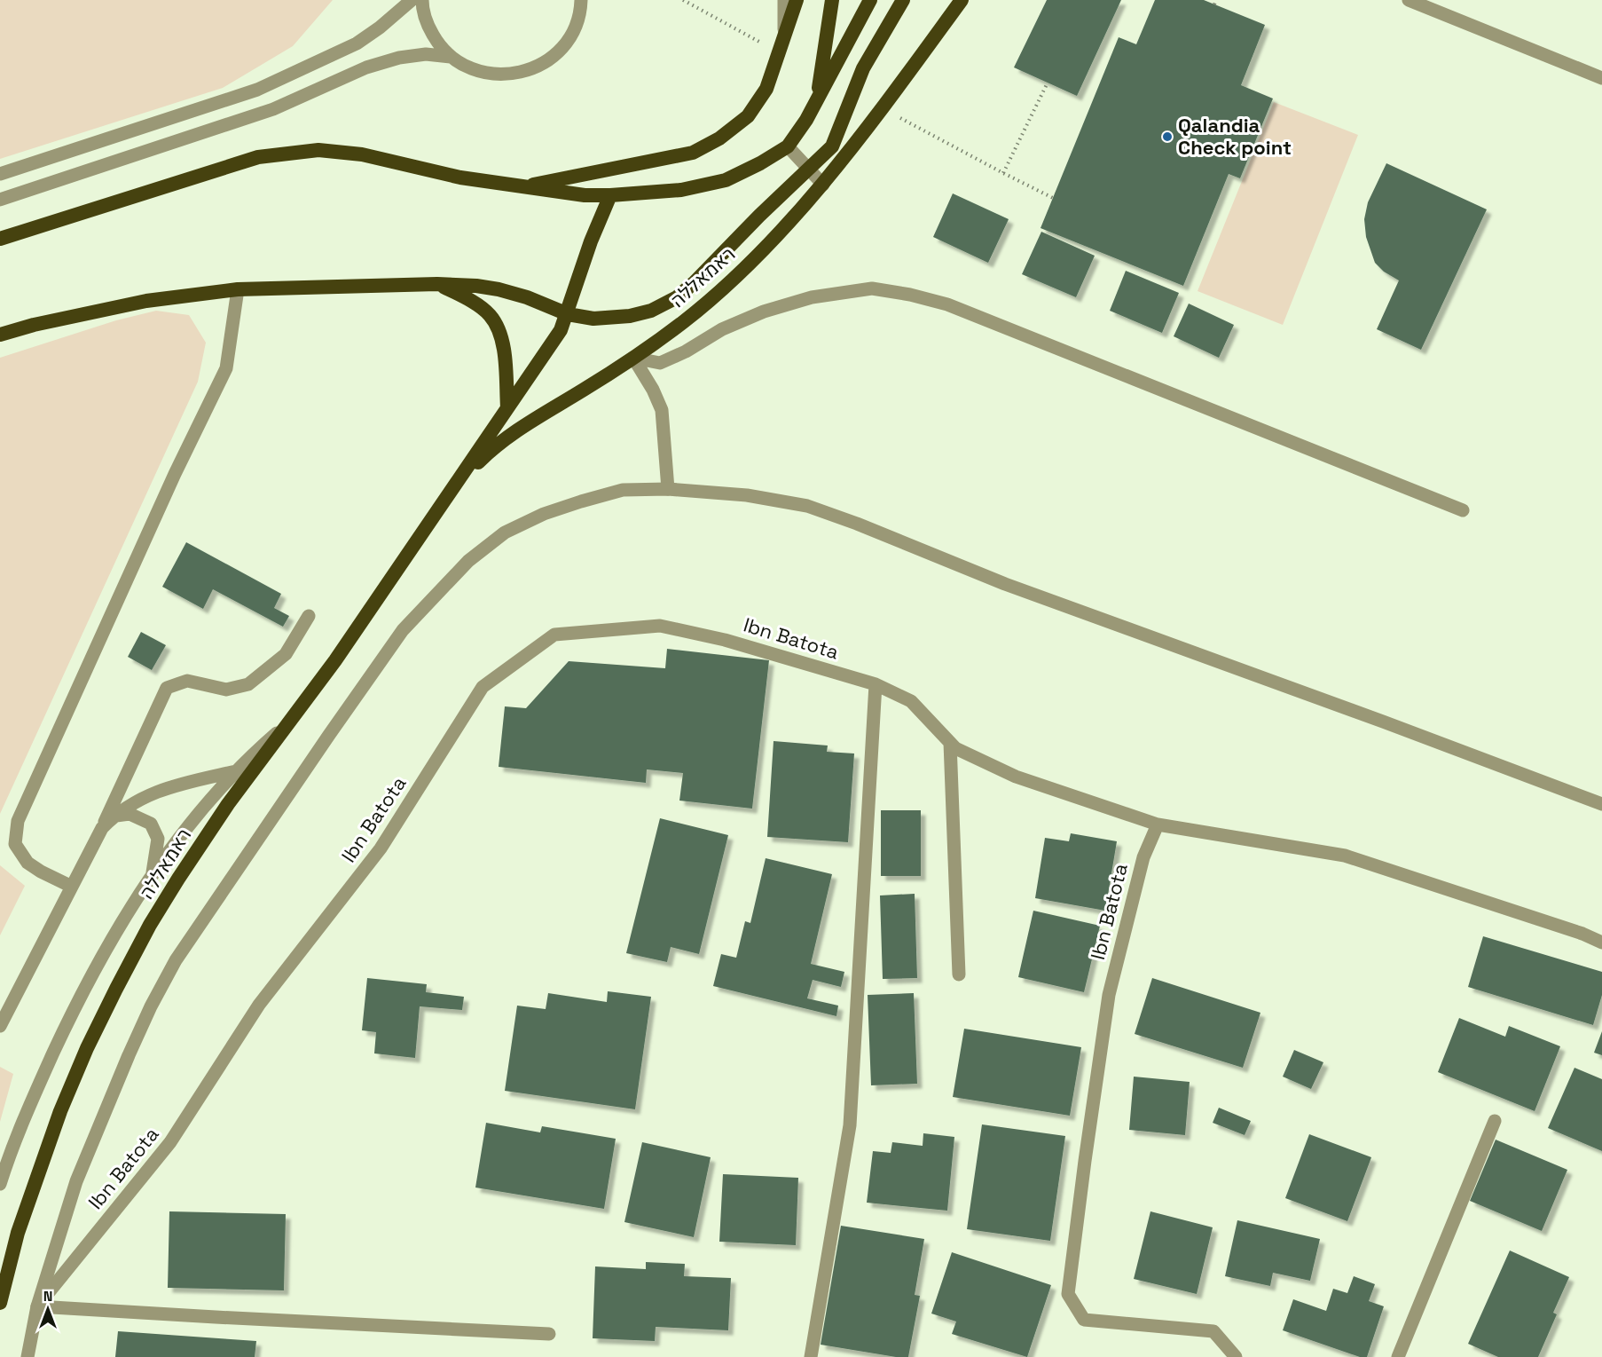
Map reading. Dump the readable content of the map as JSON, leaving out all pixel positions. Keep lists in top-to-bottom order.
{
  "streets": {
    "highway": ["ראמאללה"],
    "street": ["Ibn Batota"]
  },
  "places": ["Qalandia Check point"],
  "north": "top"
}
